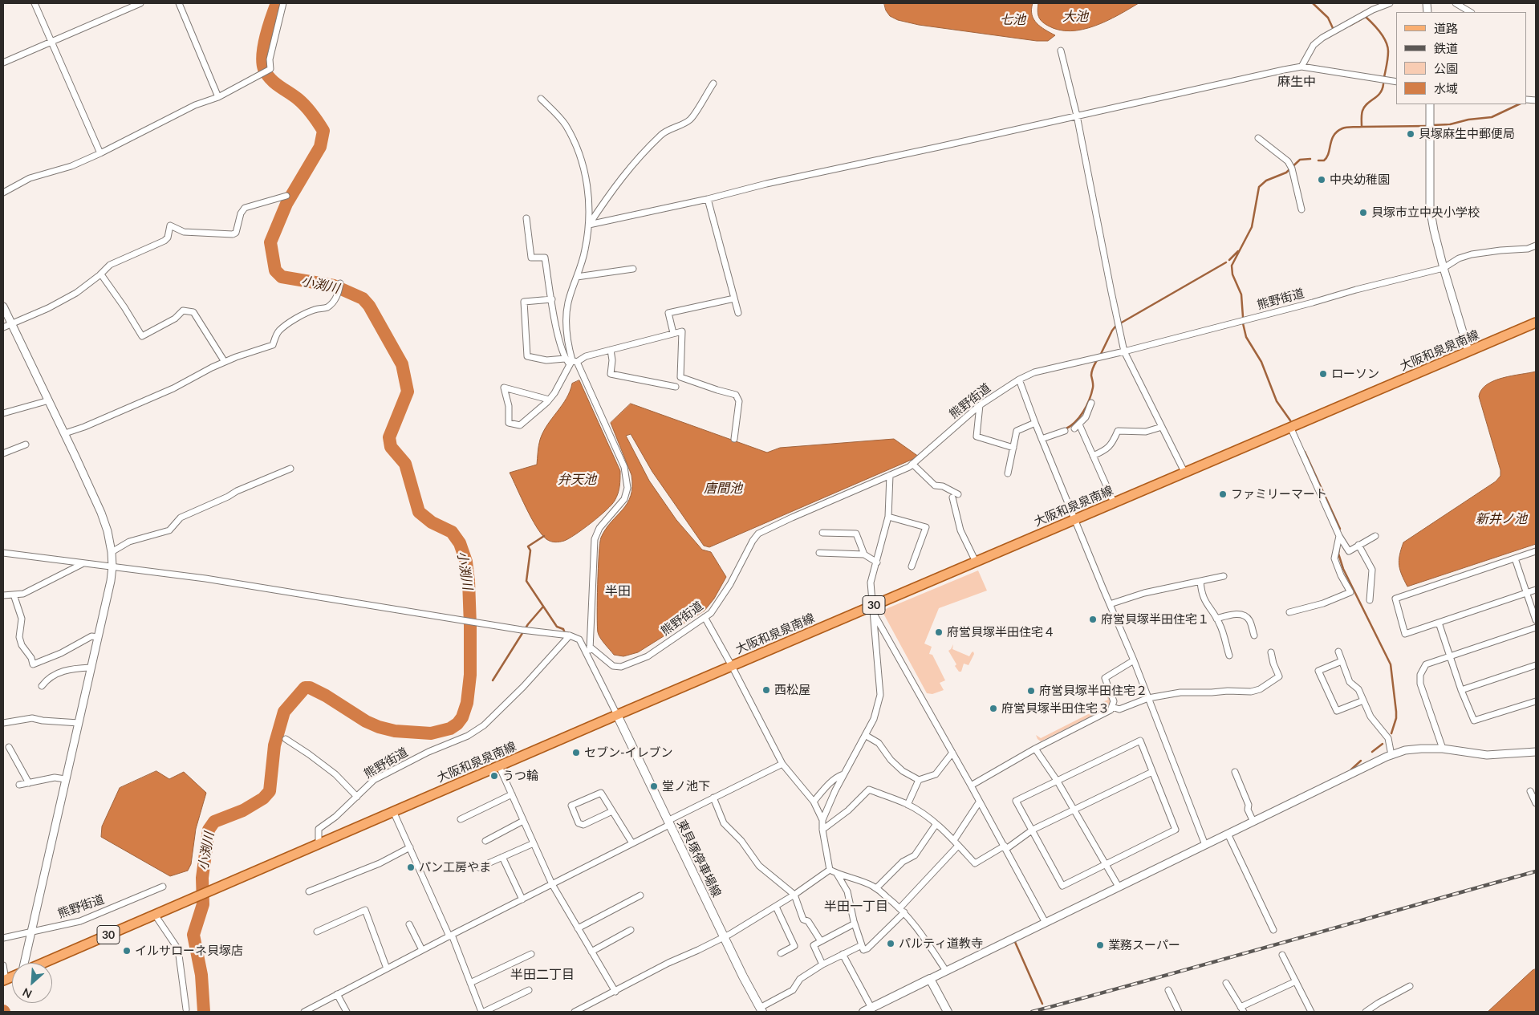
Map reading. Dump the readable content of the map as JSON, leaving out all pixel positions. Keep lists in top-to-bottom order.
{
  "streets": {
    "main road": ["大阪和泉泉南線", "30", "東貝塚停車場線"],
    "street": ["熊野街道"]
  },
  "crossings": [
    ["熊野街道", "大阪和泉泉南線"],
    ["大阪和泉泉南線", "東貝塚停車場線"]
  ],
  "districts": [
    "麻生中",
    "半田",
    "半田一丁目",
    "半田二丁目"
  ],
  "water": [
    "大池",
    "七池",
    "小渕川",
    "弁天池",
    "唐間池",
    "新井ノ池"
  ],
  "places": [
    "貝塚麻生中郵便局",
    "中央幼稚園",
    "貝塚市立中央小学校",
    "ローソン",
    "ファミリーマート",
    "府営貝塚半田住宅１",
    "府営貝塚半田住宅４",
    "西松屋",
    "府営貝塚半田住宅２",
    "府営貝塚半田住宅３",
    "セブン-イレブン",
    "うつ輪",
    "堂ノ池下",
    "パン工房やま",
    "パルティ道教寺",
    "業務スーパー",
    "イルサローネ貝塚店"
  ],
  "legend": [
    "道路",
    "鉄道",
    "公園",
    "水域"
  ],
  "north": "bottom left"
}
